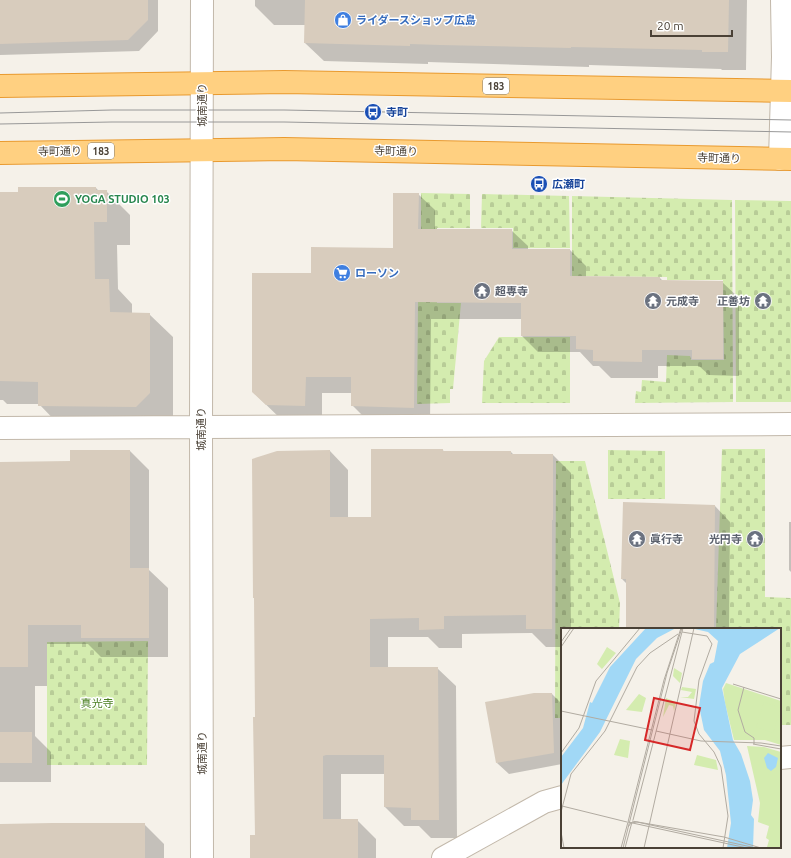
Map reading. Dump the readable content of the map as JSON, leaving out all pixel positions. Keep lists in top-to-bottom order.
{
  "streets": {
    "highway": ["183", "寺町通り"],
    "street": ["城南通り"]
  },
  "crossings": [
    ["183", "城南通り"],
    ["城南通り", "寺町通り"]
  ],
  "parks": ["真光寺"],
  "places": {
    "shop": ["ライダースショップ広島"],
    "bus stop": ["寺町", "広瀬町"],
    "sports": ["YOGA STUDIO 103"],
    "supermarket": ["ローソン"],
    "temple": [
      "超専寺",
      "元成寺",
      "正善坊",
      "眞行寺",
      "光円寺"
    ]
  },
  "scale_bar": "20 m"
}
